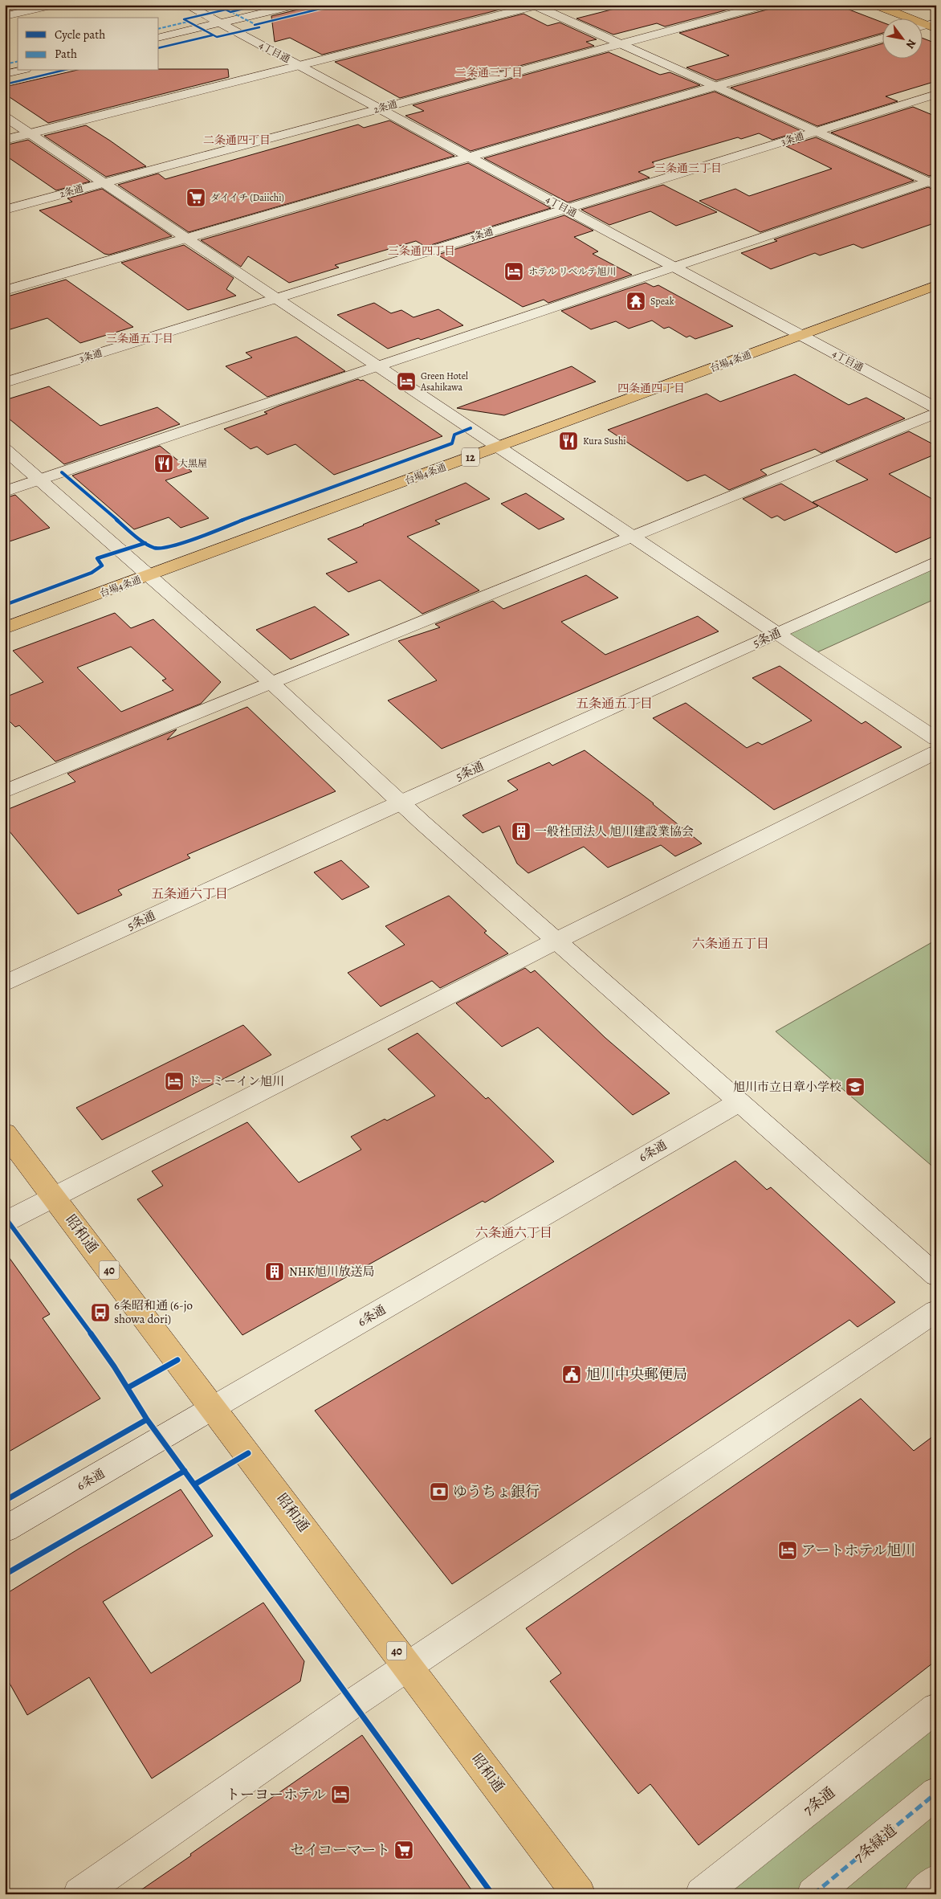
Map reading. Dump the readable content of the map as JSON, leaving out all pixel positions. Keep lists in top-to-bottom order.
{
  "streets": {
    "highway": [
      "台場4条通",
      "12",
      "昭和通",
      "40"
    ],
    "street": [
      "4丁目通",
      "2条通",
      "3条通",
      "5条通",
      "6条通",
      "7条通",
      "7条緑道"
    ]
  },
  "crossings": [
    ["4丁目通", "2条通"],
    ["4丁目通", "3条通"],
    ["4丁目通", "台場4条通"],
    ["6条通", "昭和通"]
  ],
  "districts": [
    "二条通三丁目",
    "二条通四丁目",
    "三条通三丁目",
    "三条通四丁目",
    "三条通五丁目",
    "四条通四丁目",
    "五条通五丁目",
    "五条通六丁目",
    "六条通五丁目",
    "六条通六丁目"
  ],
  "places": {
    "supermarket": ["ダイイチ (Daiichi)", "セイコーマート"],
    "hotel": [
      "ホテル リベルテ旭川",
      "Green Hotel Asahikawa",
      "ドーミーイン旭川",
      "アートホテル旭川",
      "トーヨーホテル"
    ],
    "temple": ["Speak"],
    "restaurant": ["Kura Sushi", "大黑屋"],
    "building": ["一般社団法人 旭川建設業協会", "NHK旭川放送局"],
    "school or university": ["旭川市立日章小学校"],
    "bus stop": ["6条昭和通 (6-jo showa dori)"],
    "public building": ["旭川中央郵便局"],
    "bank": ["ゆうちょ銀行"]
  },
  "legend": ["Cycle path", "Path"],
  "north": "bottom right"
}
